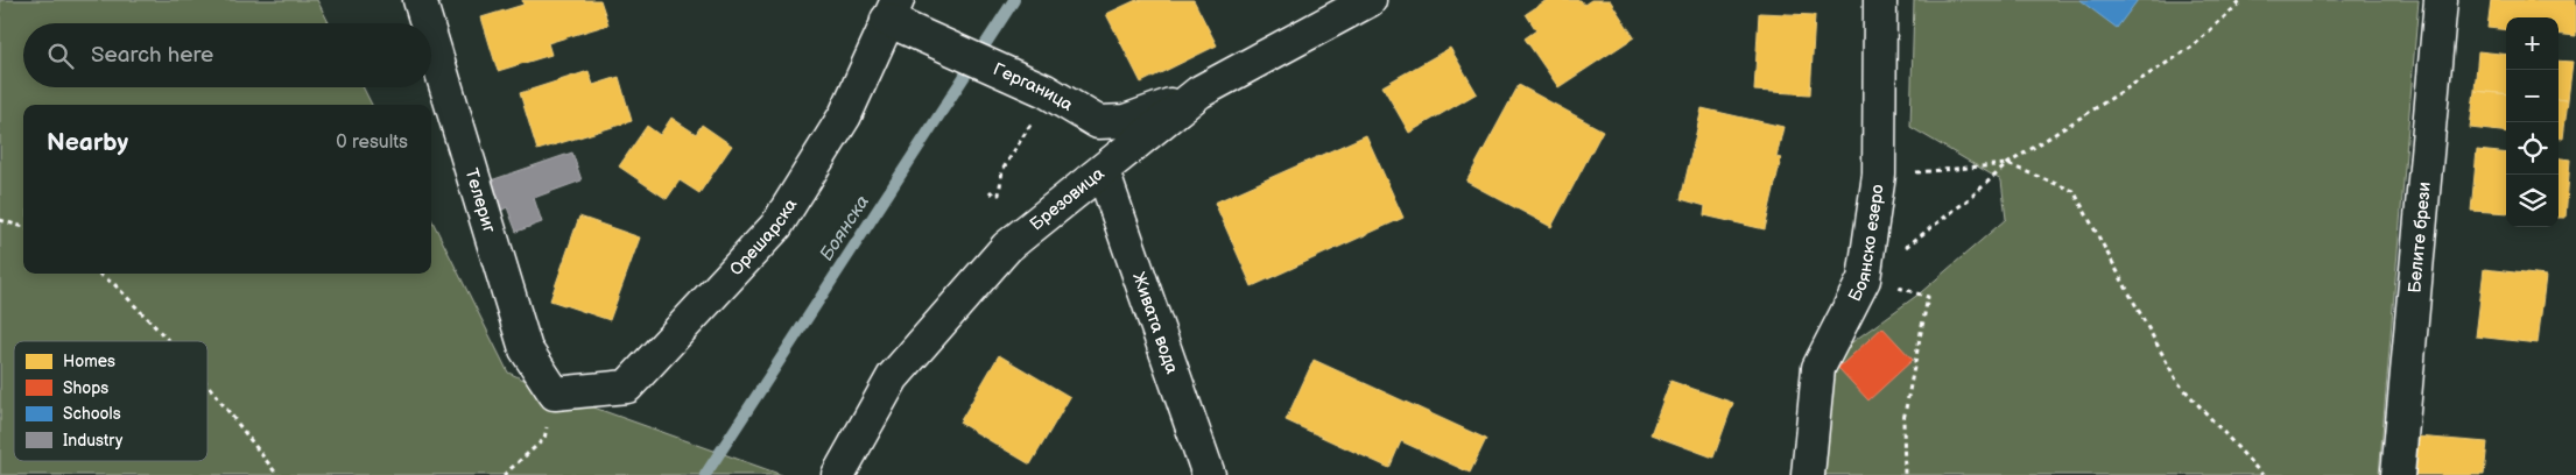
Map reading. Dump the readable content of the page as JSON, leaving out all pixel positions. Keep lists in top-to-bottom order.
{
  "streets": {
    "street": [
      "Герганица",
      "Брезовица",
      "Телериг",
      "Орешарска",
      "Белите брези",
      "Боянско езеро",
      "Живата вода"
    ]
  },
  "crossings": [
    ["Герганица", "Брезовица"],
    ["Герганица", "Орешарска"],
    ["Брезовица", "Живата вода"],
    ["Телериг", "Орешарска"]
  ],
  "water": ["Боянска"],
  "legend": [
    "Homes",
    "Shops",
    "Schools",
    "Industry"
  ],
  "page": {
    "map_buttons": ["+", "−"],
    "search": "Search here",
    "heading": ["Nearby", "0 results"]
  }
}
